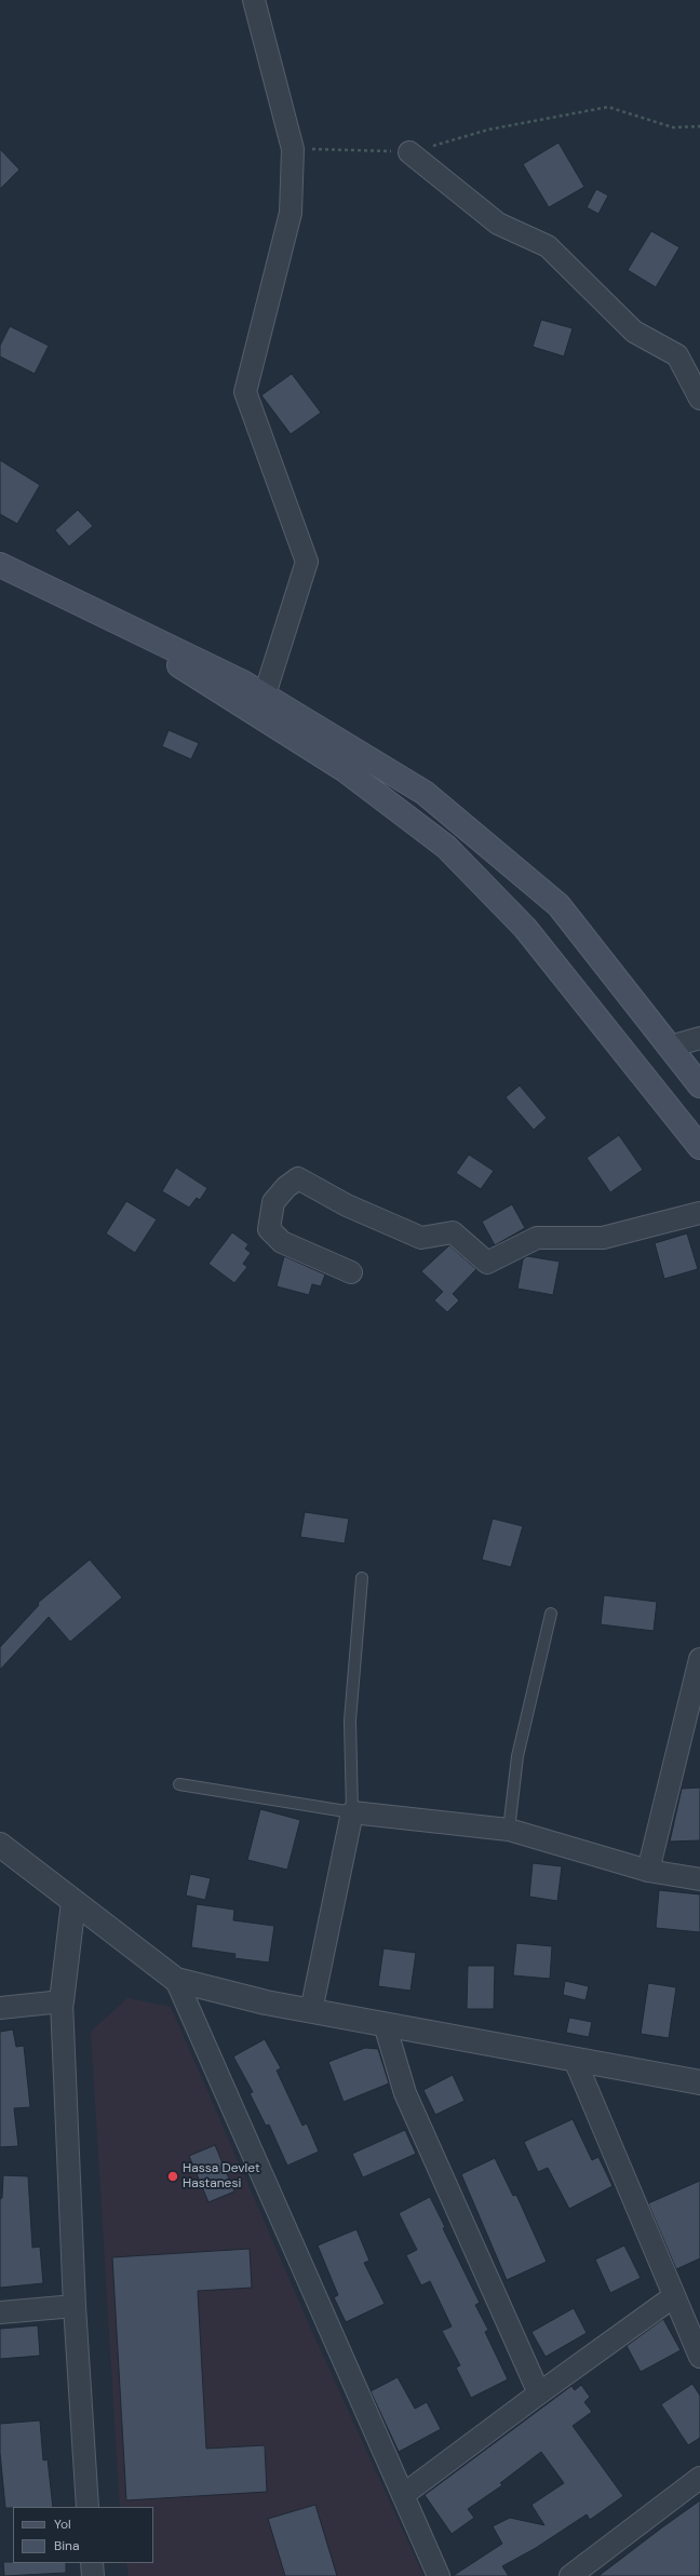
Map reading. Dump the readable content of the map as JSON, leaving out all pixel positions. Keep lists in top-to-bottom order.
{
  "places": ["Hassa Devlet Hastanesi"],
  "legend": ["Yol", "Bina"]
}
